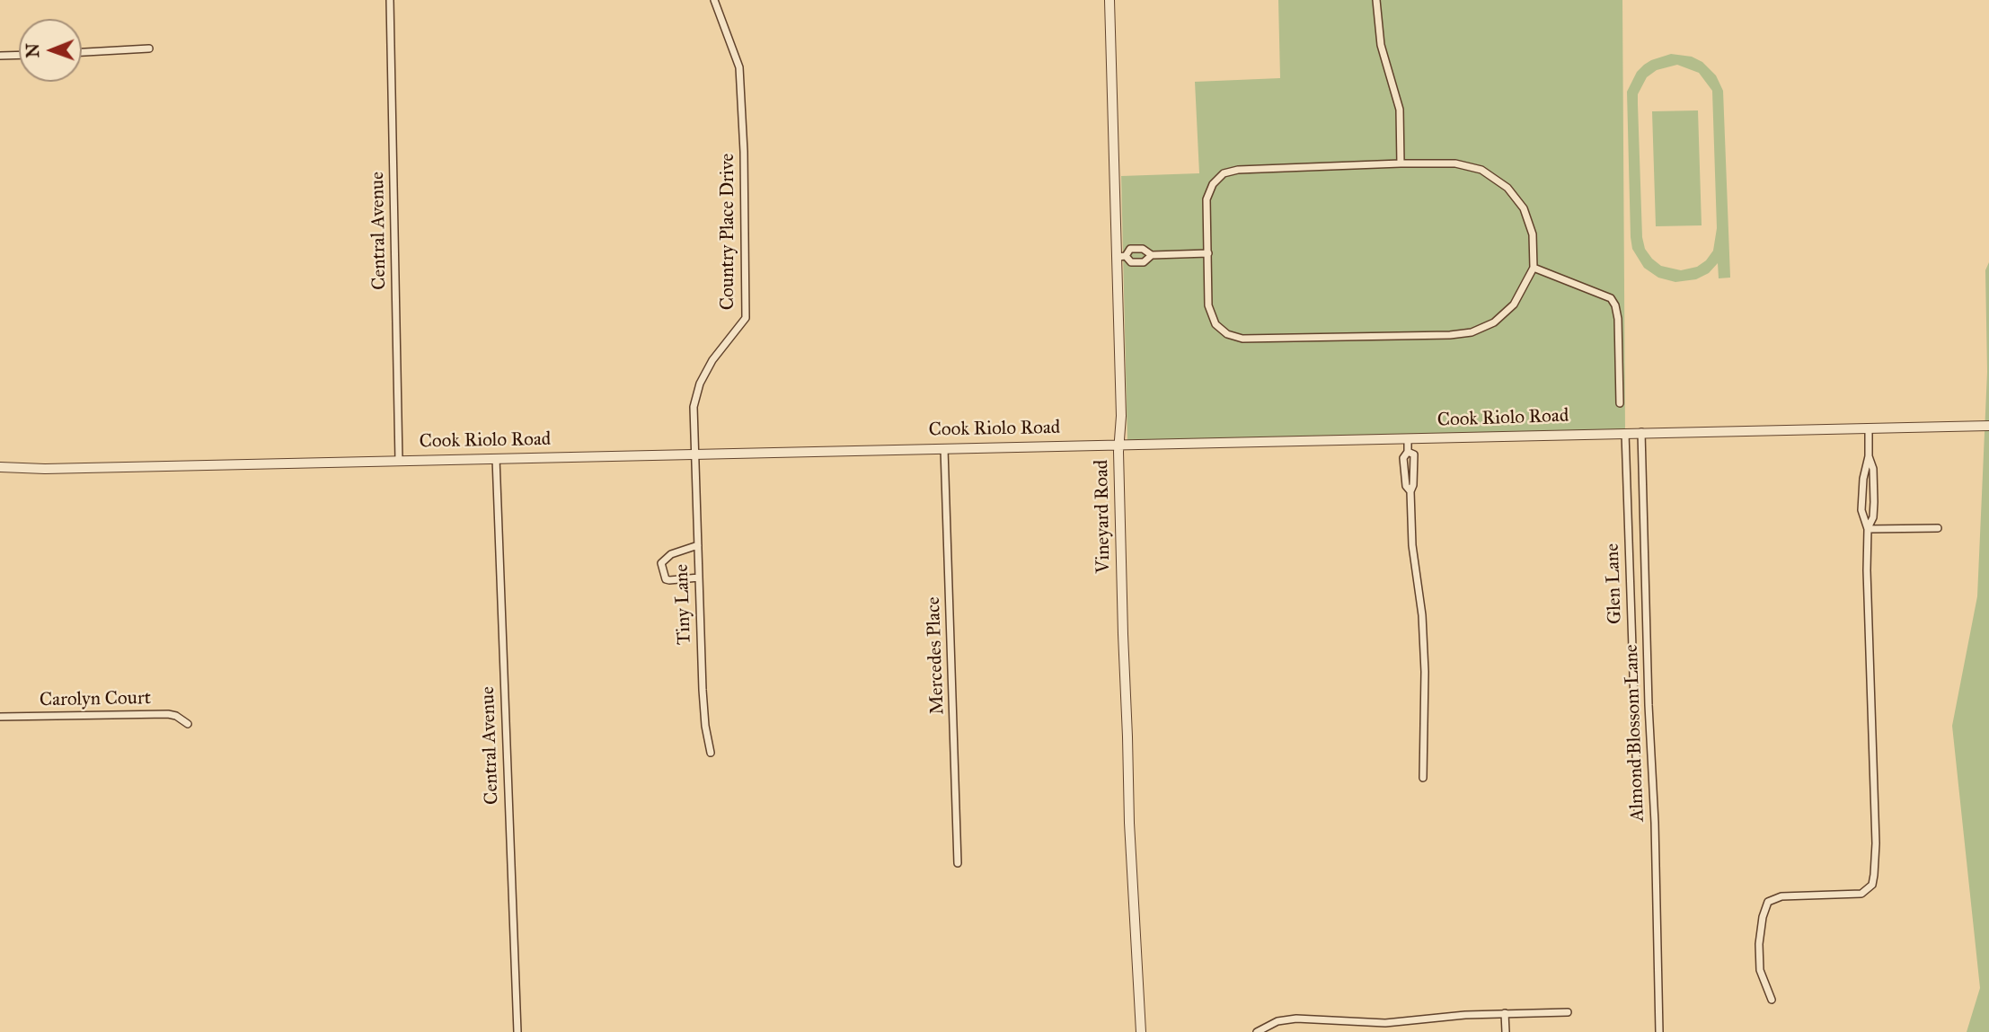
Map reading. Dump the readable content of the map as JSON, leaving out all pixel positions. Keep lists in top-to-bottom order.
{
  "streets": {
    "street": [
      "Central Avenue",
      "Country Place Drive",
      "Cook Riolo Road",
      "Vineyard Road",
      "Glen Lane",
      "Tiny Lane",
      "Mercedes Place",
      "Carolyn Court",
      "Almond Blossom Lane"
    ]
  },
  "crossings": [
    ["Central Avenue", "Cook Riolo Road"],
    ["Country Place Drive", "Cook Riolo Road"],
    ["Country Place Drive", "Tiny Lane"],
    ["Cook Riolo Road", "Vineyard Road"],
    ["Cook Riolo Road", "Glen Lane"],
    ["Cook Riolo Road", "Tiny Lane"],
    ["Cook Riolo Road", "Mercedes Place"],
    ["Cook Riolo Road", "Almond Blossom Lane"]
  ],
  "north": "left"
}
